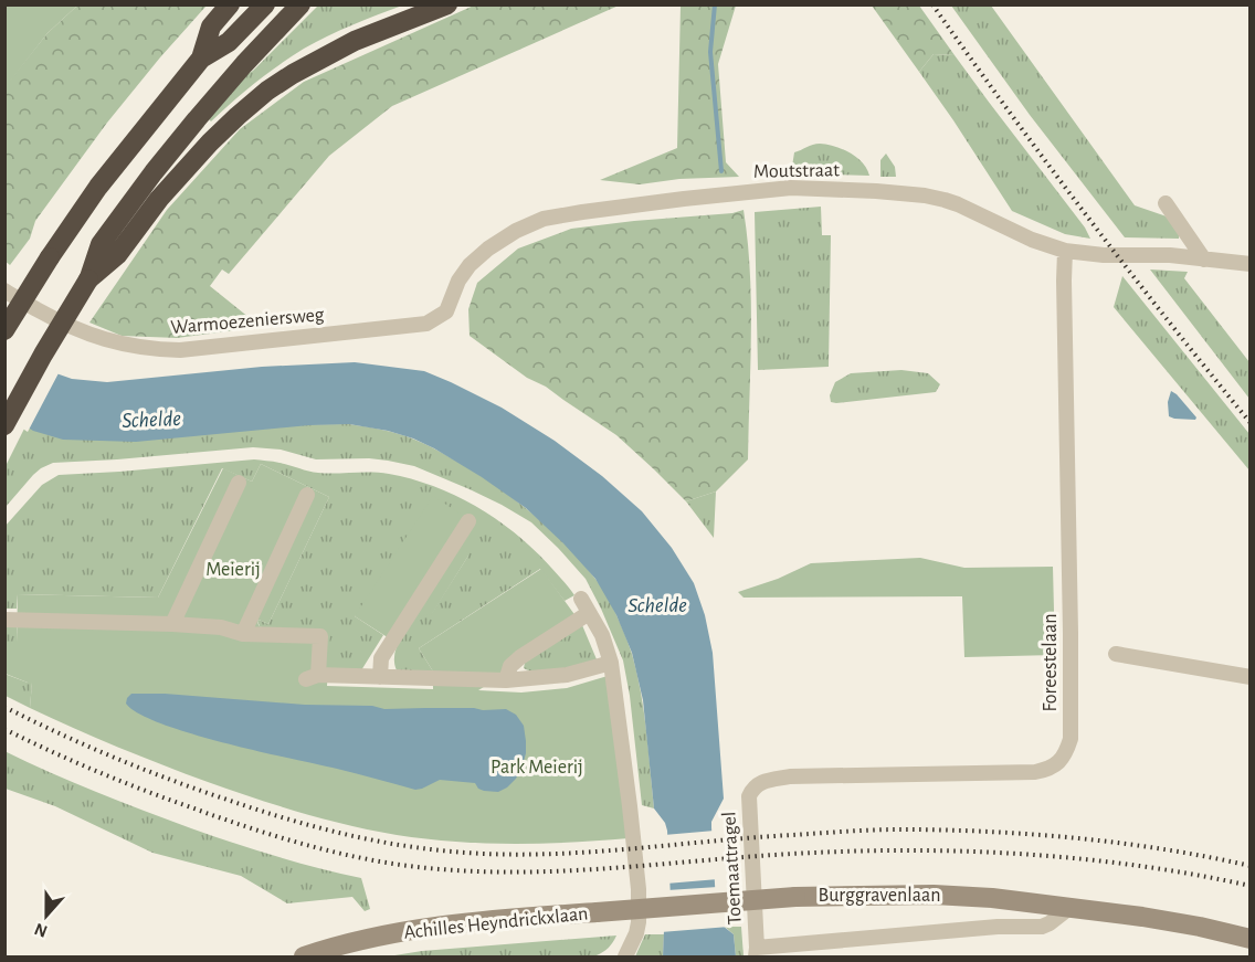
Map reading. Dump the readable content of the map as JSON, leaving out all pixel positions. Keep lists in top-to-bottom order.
{
  "streets": {
    "street": [
      "Moutstraat",
      "Warmoezeniersweg",
      "Foreestelaan",
      "Toemaattragel",
      "Burggravenlaan",
      "Achilles Heyndrickxlaan"
    ]
  },
  "crossings": [
    ["Moutstraat", "Warmoezeniersweg"],
    ["Moutstraat", "Foreestelaan"],
    ["Foreestelaan", "Toemaattragel"],
    ["Toemaattragel", "Burggravenlaan"],
    ["Burggravenlaan", "Achilles Heyndrickxlaan"]
  ],
  "water": ["Schelde"],
  "parks": ["Meierij", "Park Meierij"],
  "north": "bottom"
}
